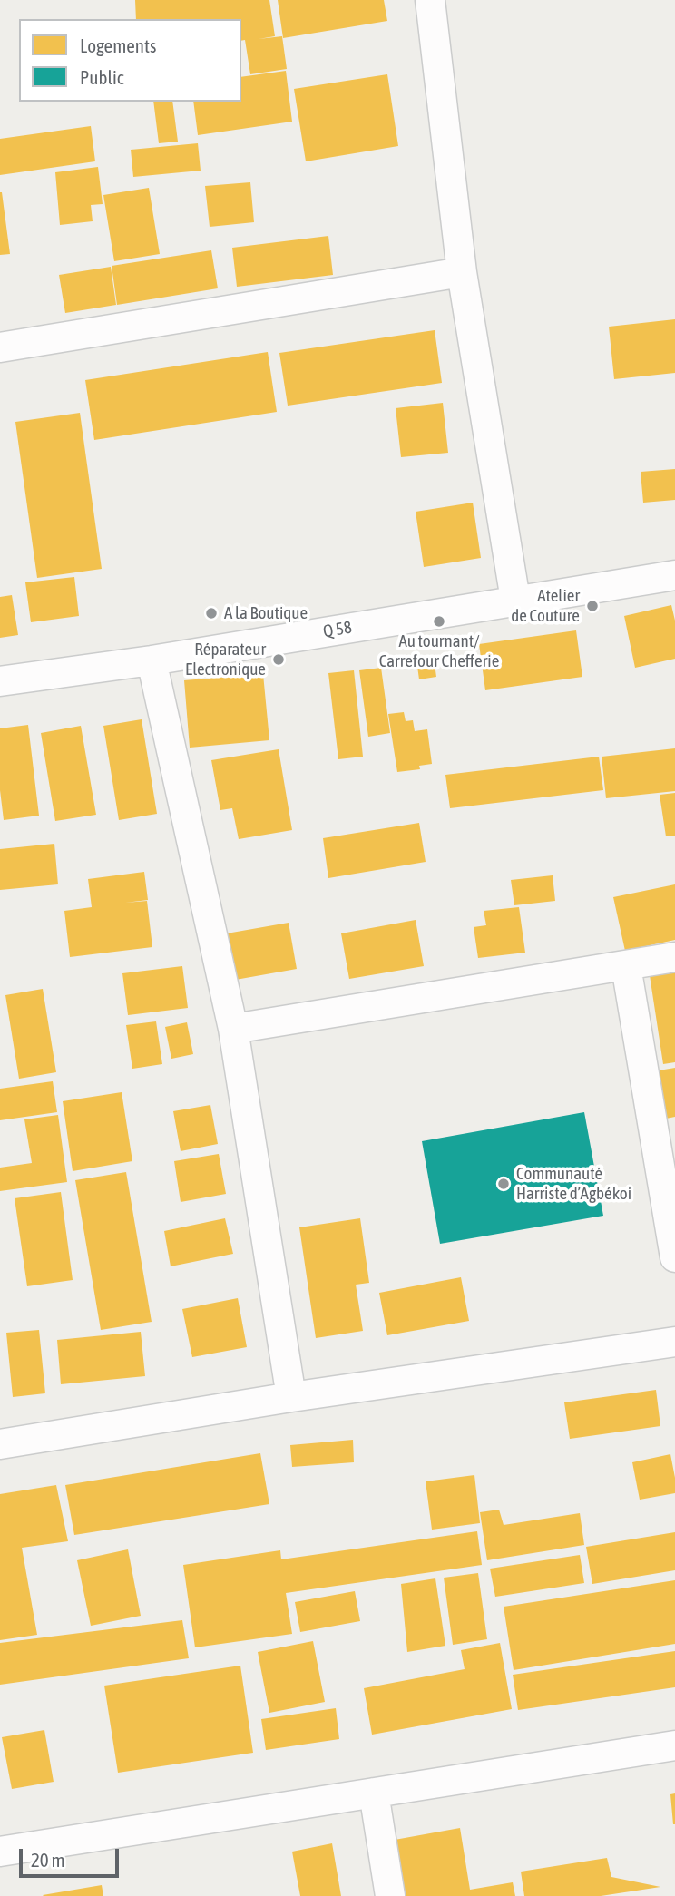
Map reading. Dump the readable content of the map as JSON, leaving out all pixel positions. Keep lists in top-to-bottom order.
{
  "streets": {
    "street": ["Q 58"]
  },
  "places": [
    "Atelier de Couture",
    "A la Boutique",
    "Au tournant/ Carrefour Chefferie",
    "Réparateur Electronique",
    "Communauté Harriste d’Agbékoi"
  ],
  "legend": ["Logements", "Public"],
  "scale_bar": "20 m"
}
